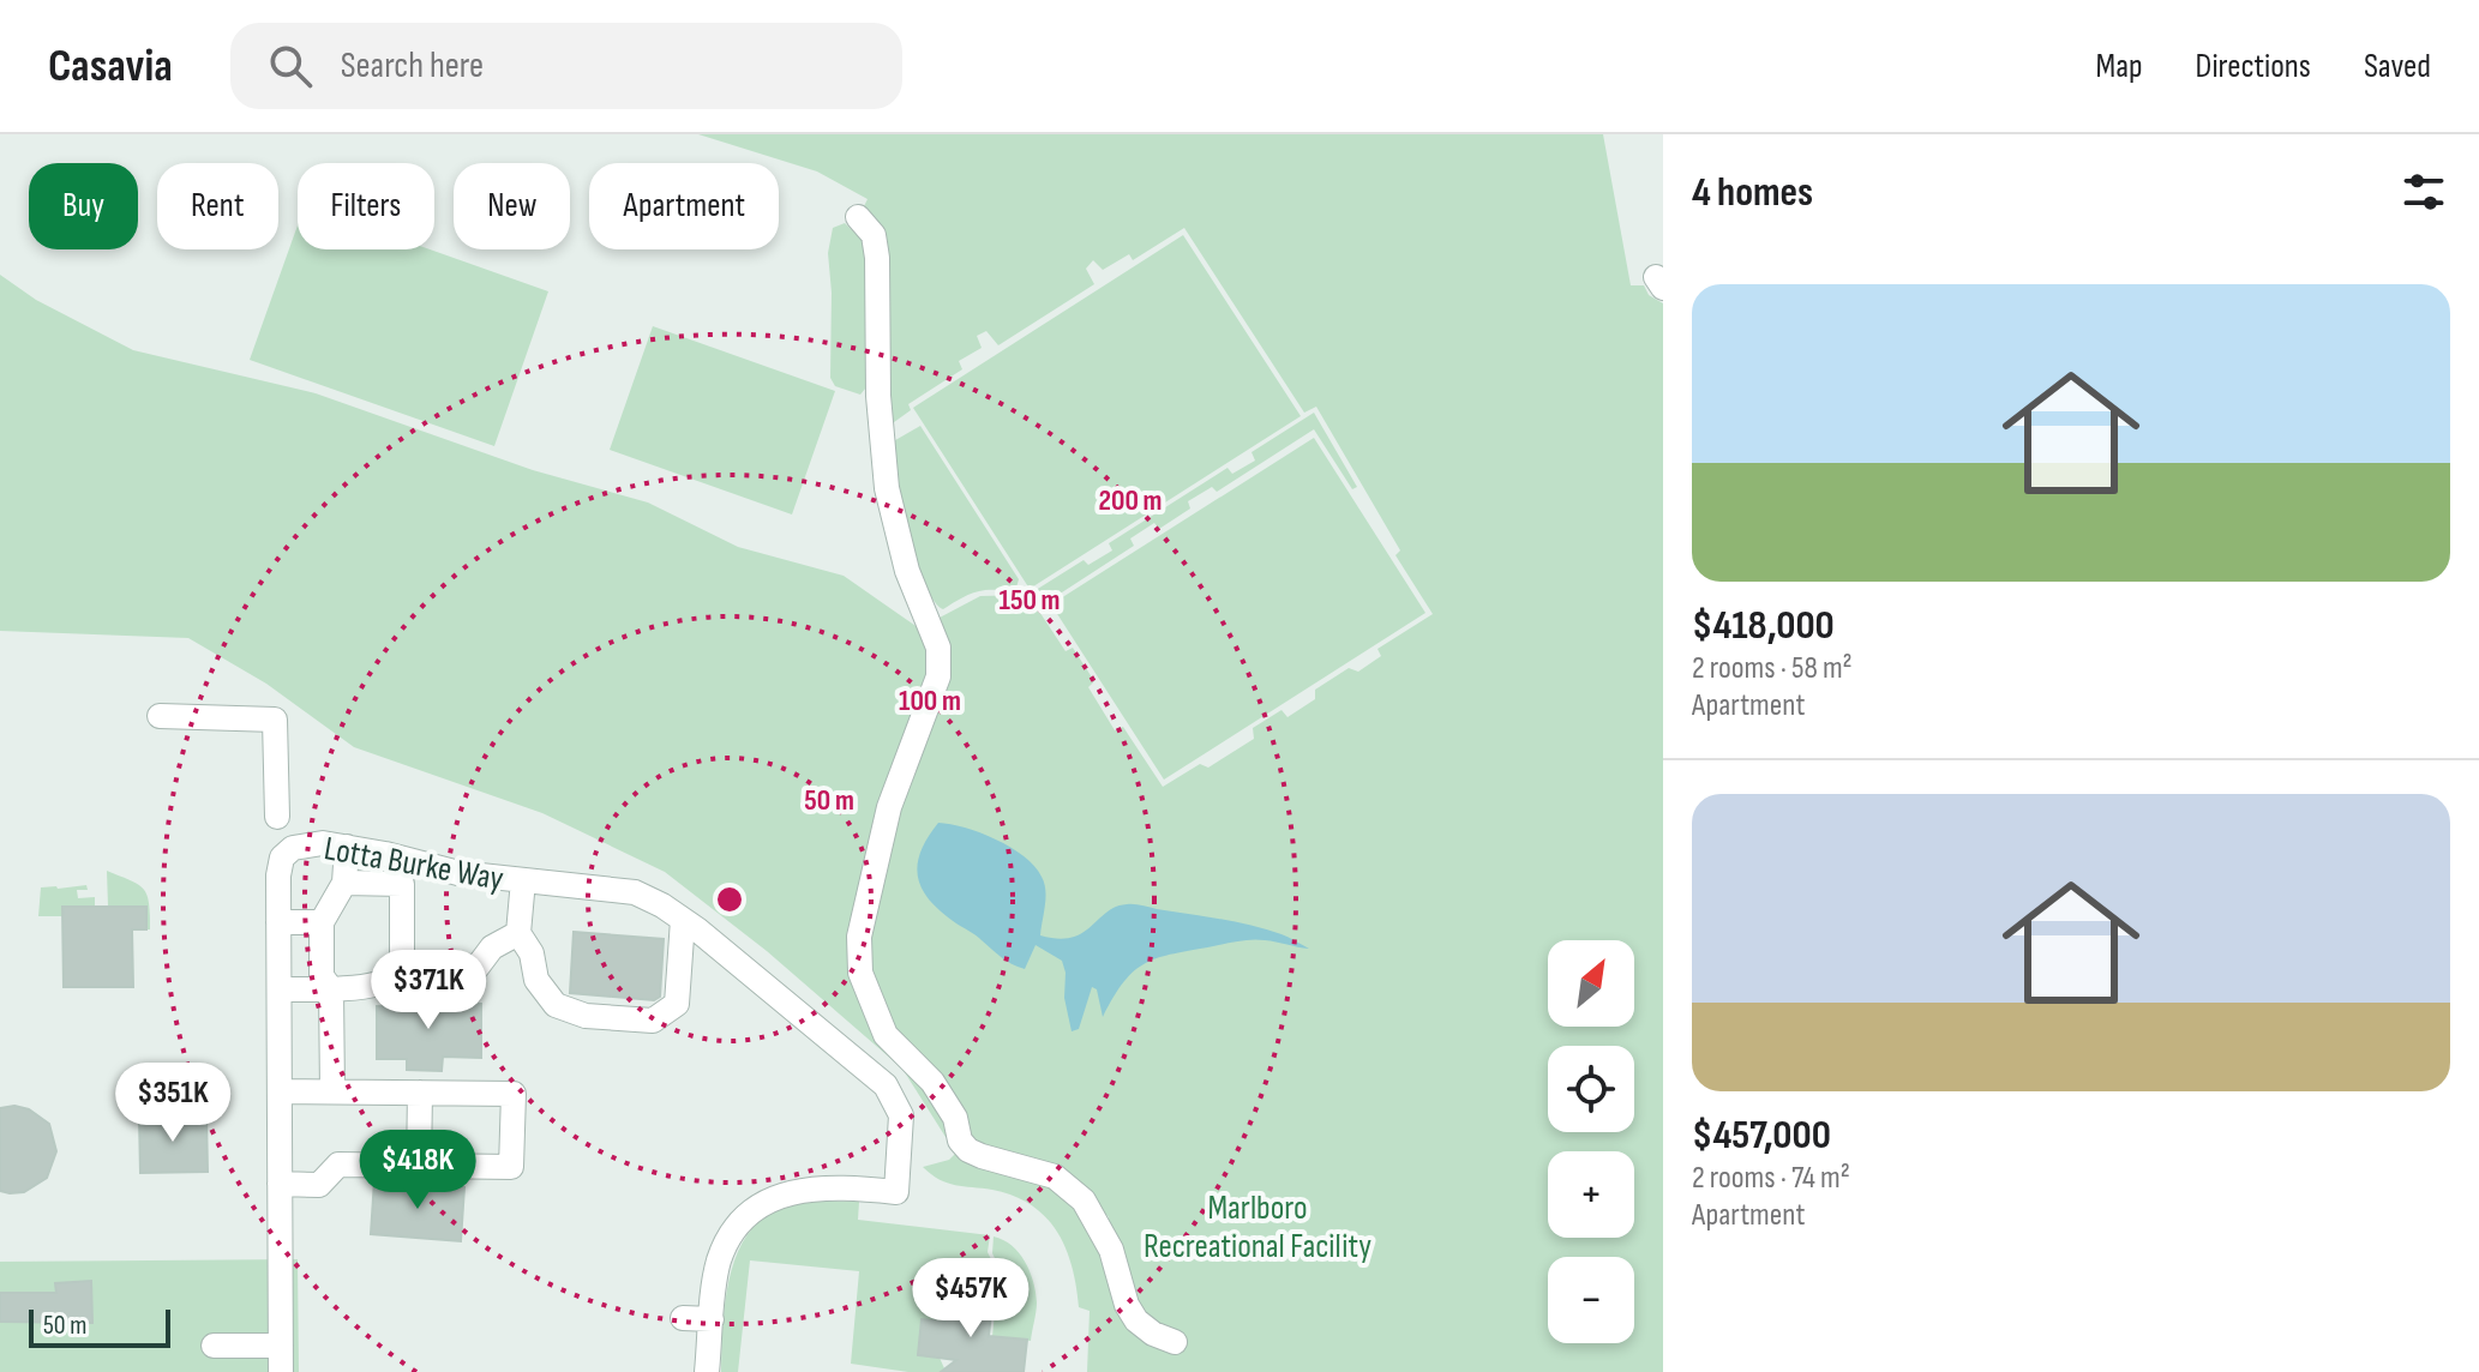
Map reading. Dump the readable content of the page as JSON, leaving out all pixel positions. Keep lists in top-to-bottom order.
{
  "streets": {
    "lane": ["Lotta Burke Way"]
  },
  "parks": ["Marlboro Recreational Facility"],
  "scale_bar": "50 m",
  "north": "top right",
  "page": {
    "header": "Casavia",
    "search": "Search here",
    "nav": ["Map", "Directions", "Saved"],
    "heading": "4 homes",
    "chip": [
      "Buy",
      "Rent",
      "Filters",
      "New",
      "Apartment"
    ],
    "list": [
      {
        "name": "$418,000",
        "note": "2 rooms · 58 m² · Apartment"
      },
      {
        "name": "$457,000",
        "note": "2 rooms · 74 m² · Apartment"
      }
    ],
    "map_buttons": ["+", "−"],
    "price": [
      "$371K",
      "$351K",
      "$418K",
      "$457K"
    ],
    "scale": "50 m"
  },
  "rings": [
    "200 m",
    "150 m",
    "100 m",
    "50 m"
  ]
}
